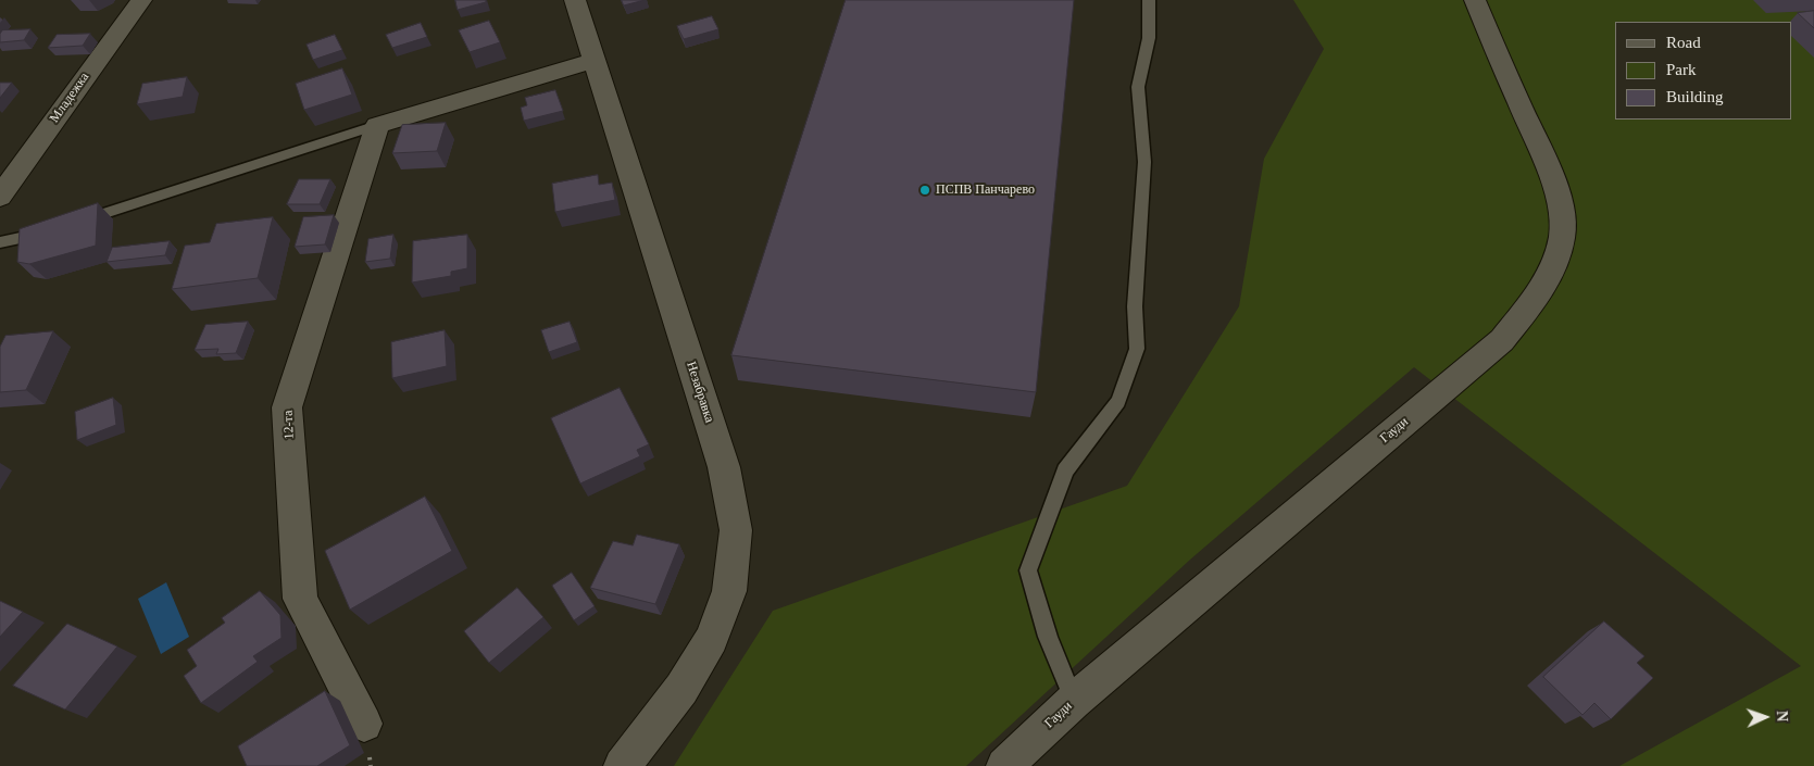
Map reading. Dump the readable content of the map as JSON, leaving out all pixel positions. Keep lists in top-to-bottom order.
{
  "streets": {
    "street": [
      "Младежка",
      "Незабравка",
      "12-та",
      "Гауди"
    ]
  },
  "places": ["ПСПВ Панчарево"],
  "legend": ["Road", "Park", "Building"],
  "north": "right"
}
